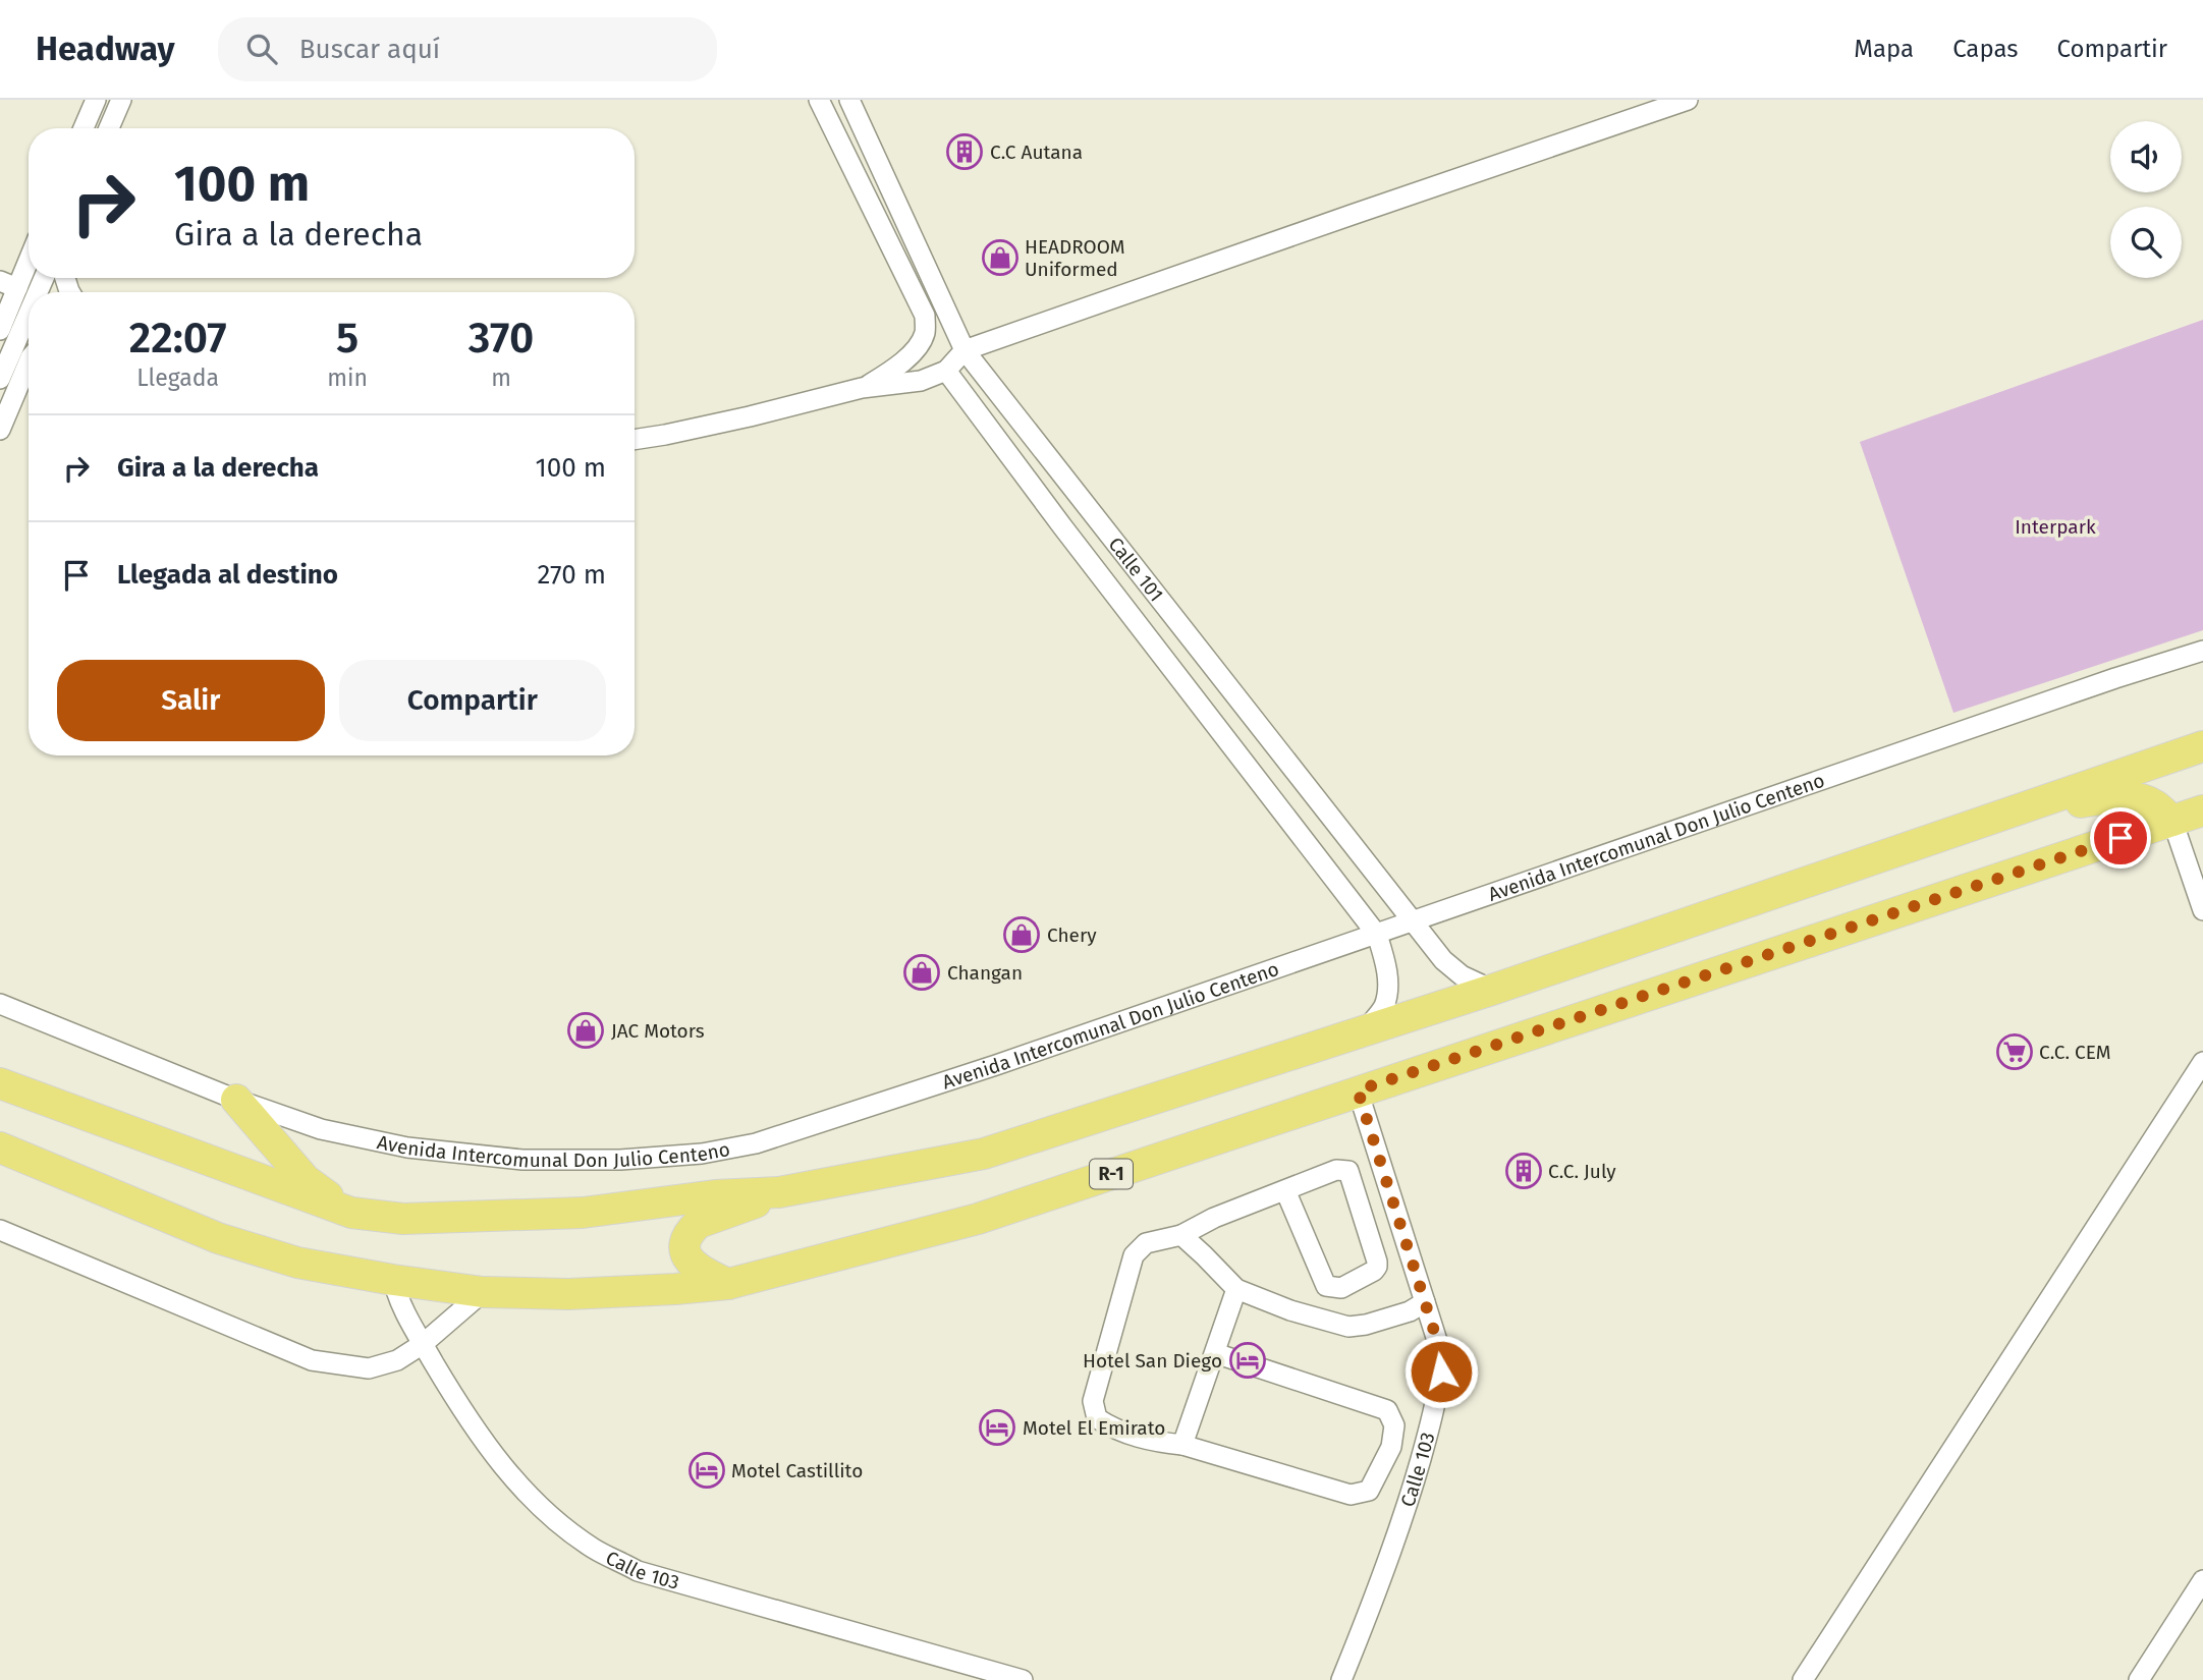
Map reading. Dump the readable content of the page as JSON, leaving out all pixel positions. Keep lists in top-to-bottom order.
{
  "streets": {
    "main road": ["R-1"],
    "street": ["Calle 101", "Avenida Intercomunal Don Julio Centeno", "Calle 103"]
  },
  "crossings": [
    ["Calle 101", "Avenida Intercomunal Don Julio Centeno"],
    ["R-1", "Calle 103"]
  ],
  "parks": ["Interpark"],
  "places": {
    "building": ["C.C Autana", "C.C. July"],
    "shop": [
      "HEADROOM Uniformed",
      "Chery",
      "Changan",
      "JAC Motors"
    ],
    "supermarket": ["C.C. CEM"],
    "hotel": ["Hotel San Diego", "Motel El Emirato", "Motel Castillito"]
  },
  "page": {
    "header": "Headway",
    "search": "Buscar aquí",
    "nav": ["Mapa", "Capas", "Compartir"],
    "turn": ["100 m", "Gira a la derecha"],
    "eta": [
      "22:07",
      "Llegada",
      "5",
      "min",
      "370",
      "m"
    ],
    "list": [
      {
        "name": "Gira a la derecha",
        "value": "100 m"
      },
      {
        "name": "Llegada al destino",
        "value": "270 m"
      }
    ],
    "buttons": ["Salir", "Compartir"]
  }
}
